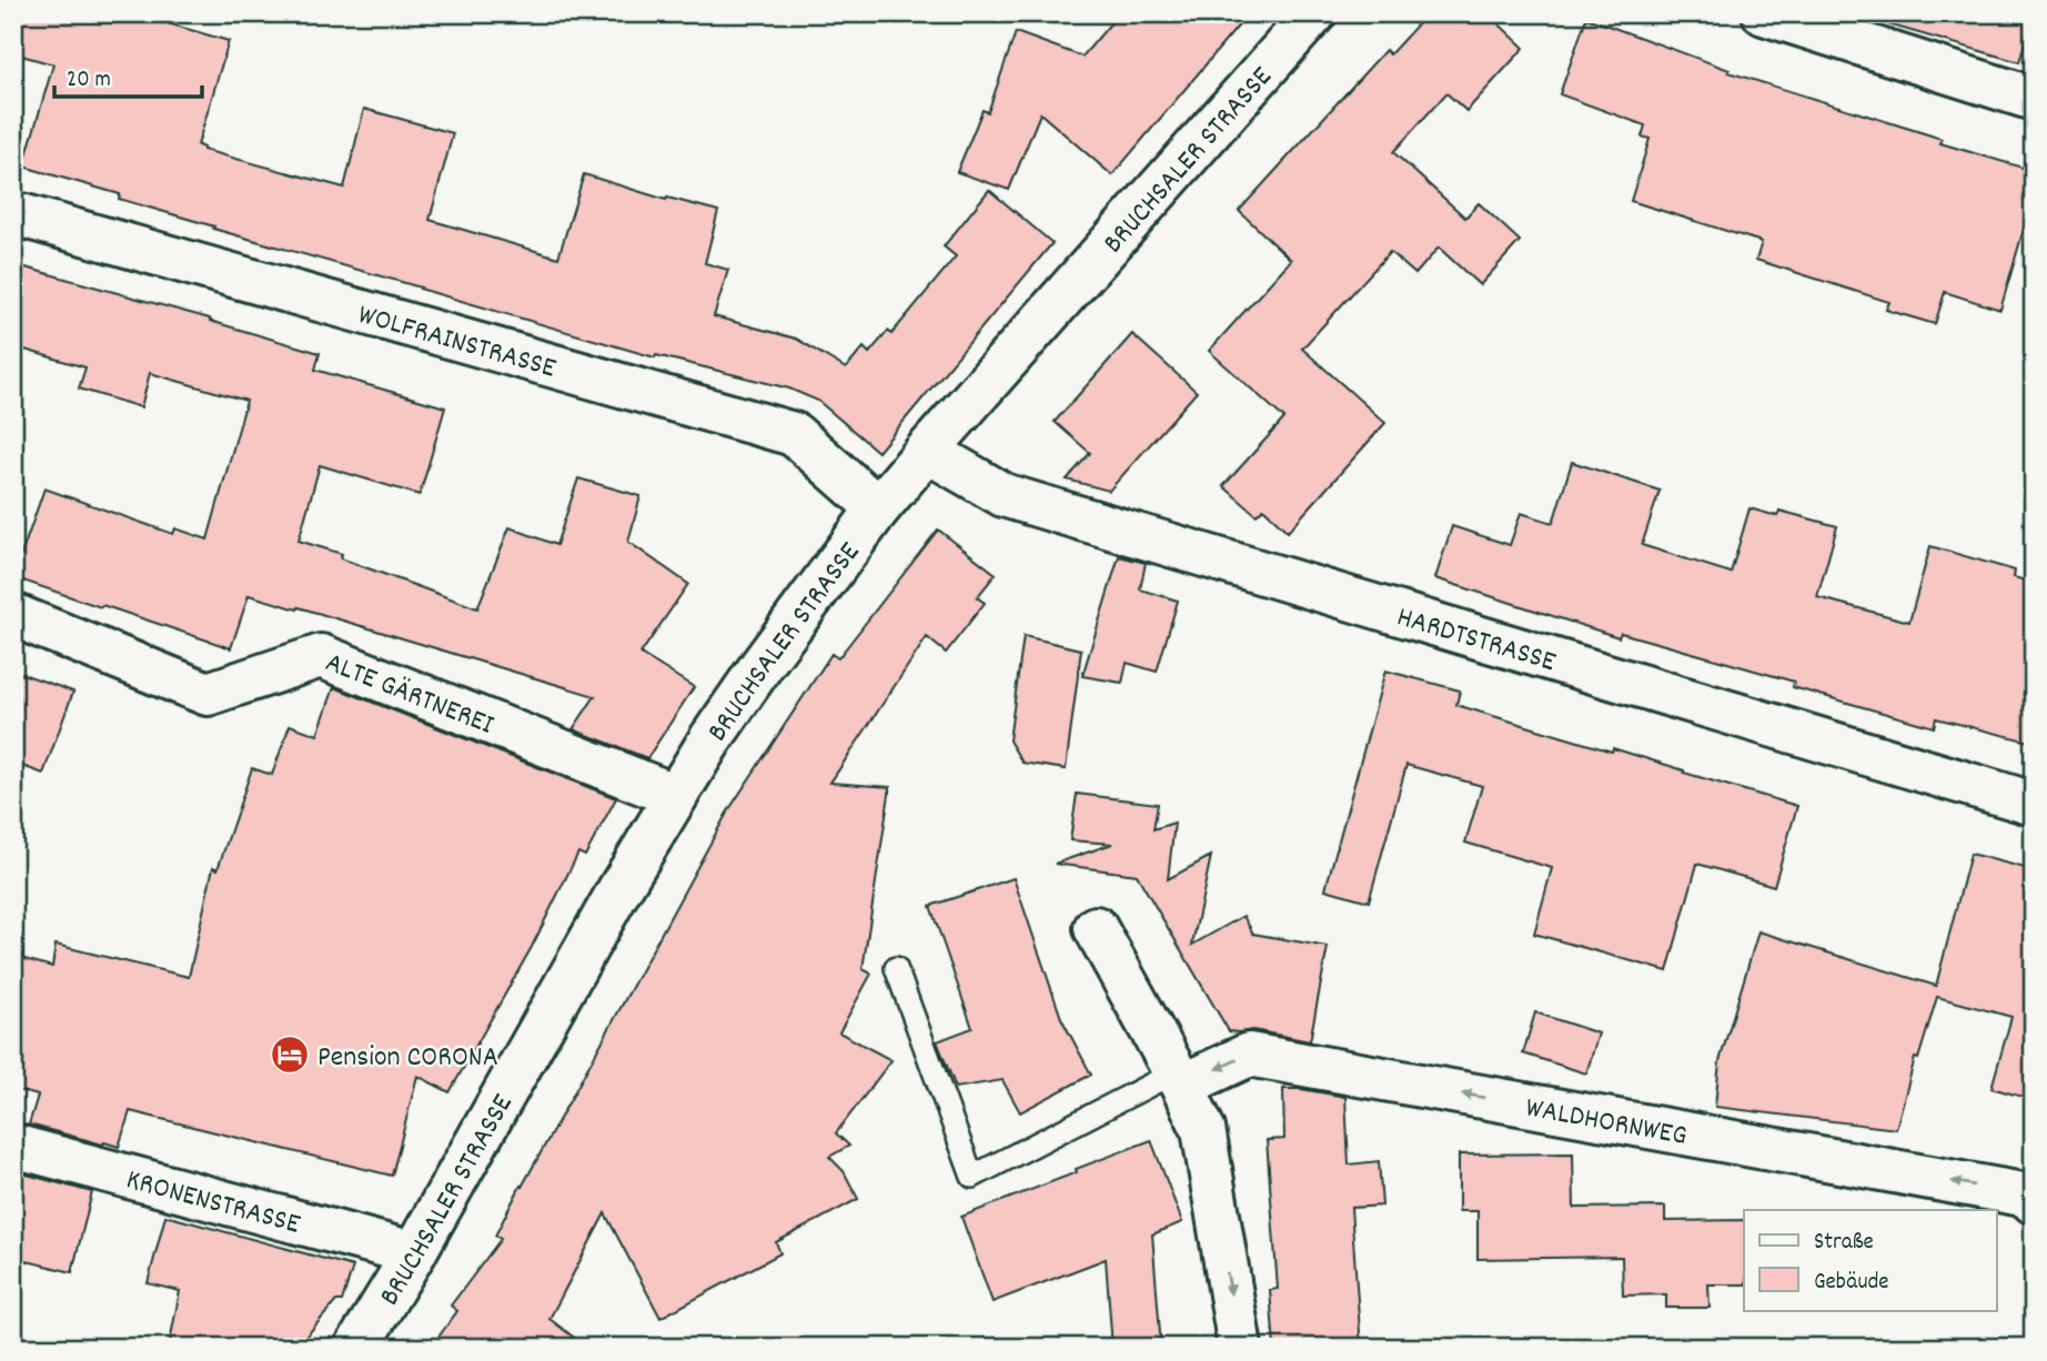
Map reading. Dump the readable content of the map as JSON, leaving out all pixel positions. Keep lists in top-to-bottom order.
{
  "streets": {
    "street": [
      "BRUCHSALER STRASSE",
      "WOLFRAINSTRASSE",
      "HARDTSTRASSE",
      "ALTE GÄRTNEREI",
      "WALDHORNWEG",
      "KRONENSTRASSE"
    ]
  },
  "crossings": [
    ["BRUCHSALER STRASSE", "WOLFRAINSTRASSE"],
    ["BRUCHSALER STRASSE", "HARDTSTRASSE"],
    ["BRUCHSALER STRASSE", "ALTE GÄRTNEREI"],
    ["BRUCHSALER STRASSE", "KRONENSTRASSE"]
  ],
  "one_way": ["WALDHORNWEG"],
  "places": {
    "hotel": ["Pension CORONA"]
  },
  "legend": ["Straße", "Gebäude"],
  "scale_bar": "20 m"
}
